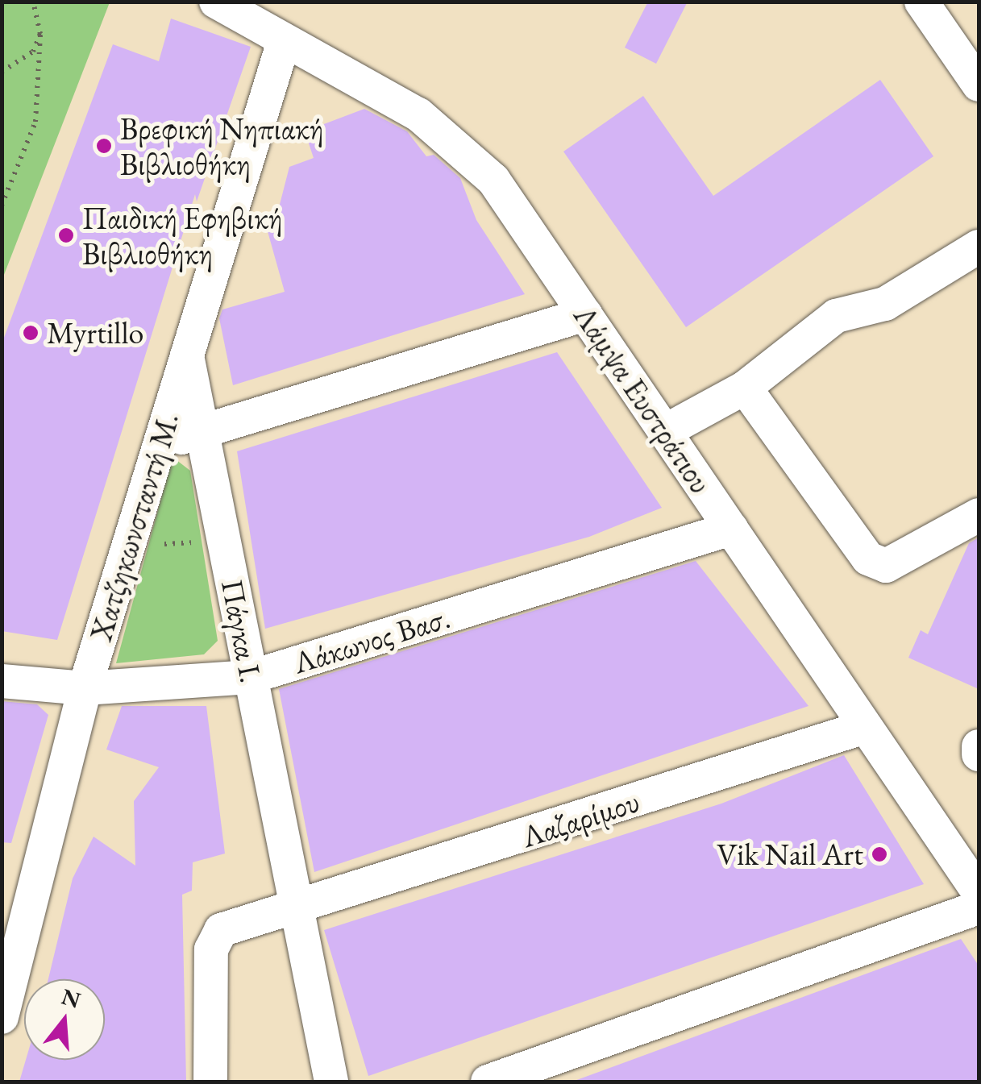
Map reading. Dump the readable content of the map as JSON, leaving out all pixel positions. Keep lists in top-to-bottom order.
{
  "streets": {
    "street": [
      "Λάμψα Ευστράτιου",
      "Χατζηκωνσταντή Μ.",
      "Πάγκα Ι.",
      "Λάκωνος Βασ.",
      "Λαζαρίμου"
    ]
  },
  "crossings": [
    ["Λάμψα Ευστράτιου", "Χατζηκωνσταντή Μ."],
    ["Λάμψα Ευστράτιου", "Λάκωνος Βασ."],
    ["Λάμψα Ευστράτιου", "Λαζαρίμου"],
    ["Χατζηκωνσταντή Μ.", "Πάγκα Ι."],
    ["Χατζηκωνσταντή Μ.", "Λάκωνος Βασ."],
    ["Πάγκα Ι.", "Λάκωνος Βασ."],
    ["Πάγκα Ι.", "Λαζαρίμου"]
  ],
  "places": [
    "Βρεφική Νηπιακή Βιβλιοθήκη",
    "Παιδική Εφηβική Βιβλιοθήκη",
    "Myrtillo",
    "Vik Nail Art"
  ],
  "north": "top"
}
